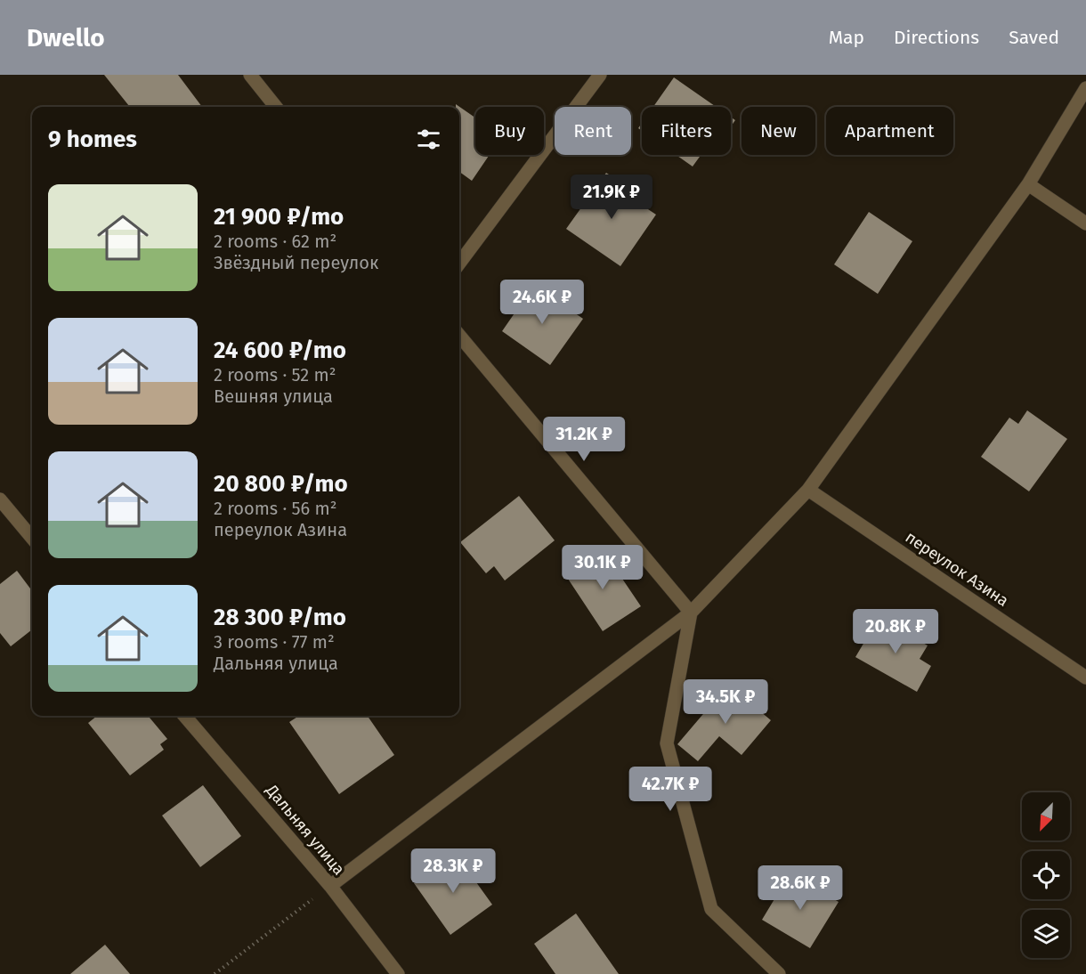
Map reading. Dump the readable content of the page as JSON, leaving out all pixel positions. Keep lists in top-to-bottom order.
{
  "streets": {
    "street": ["переулок Азина", "Дальняя улица"]
  },
  "north": "bottom left",
  "page": {
    "header": "Dwello",
    "nav": ["Map", "Directions", "Saved"],
    "chip": [
      "Buy",
      "Rent",
      "Filters",
      "New",
      "Apartment"
    ],
    "heading": "9 homes",
    "list": [
      {
        "name": "21 900 ₽/mo",
        "note": "2 rooms · 62 m² · Звёздный переулок"
      },
      {
        "name": "24 600 ₽/mo",
        "note": "2 rooms · 52 m² · Вешняя улица"
      },
      {
        "name": "20 800 ₽/mo",
        "note": "2 rooms · 56 m² · переулок Азина"
      },
      {
        "name": "28 300 ₽/mo",
        "note": "3 rooms · 77 m² · Дальняя улица"
      }
    ],
    "price": [
      "21.9K ₽",
      "24.6K ₽",
      "31.2K ₽",
      "30.1K ₽",
      "20.8K ₽",
      "34.5K ₽",
      "42.7K ₽",
      "28.3K ₽",
      "28.6K ₽"
    ]
  }
}
